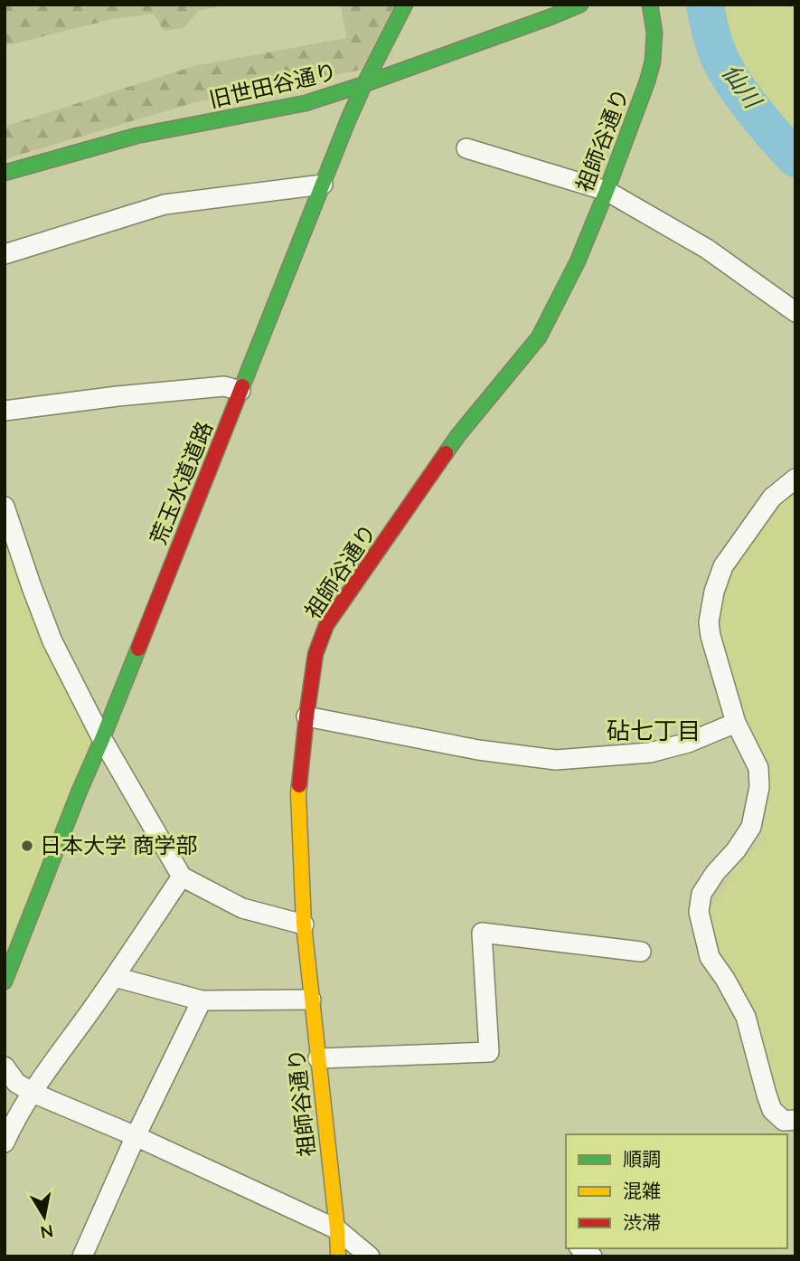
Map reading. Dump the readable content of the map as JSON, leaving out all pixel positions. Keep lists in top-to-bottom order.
{
  "streets": {
    "street": ["旧世田谷通り", "祖師谷通り", "荒玉水道道路"]
  },
  "crossings": [
    ["旧世田谷通り", "荒玉水道道路"]
  ],
  "districts": ["砧七丁目"],
  "water": ["仙川"],
  "places": ["日本大学 商学部"],
  "legend": ["順調", "混雑", "渋滞"],
  "north": "bottom"
}
